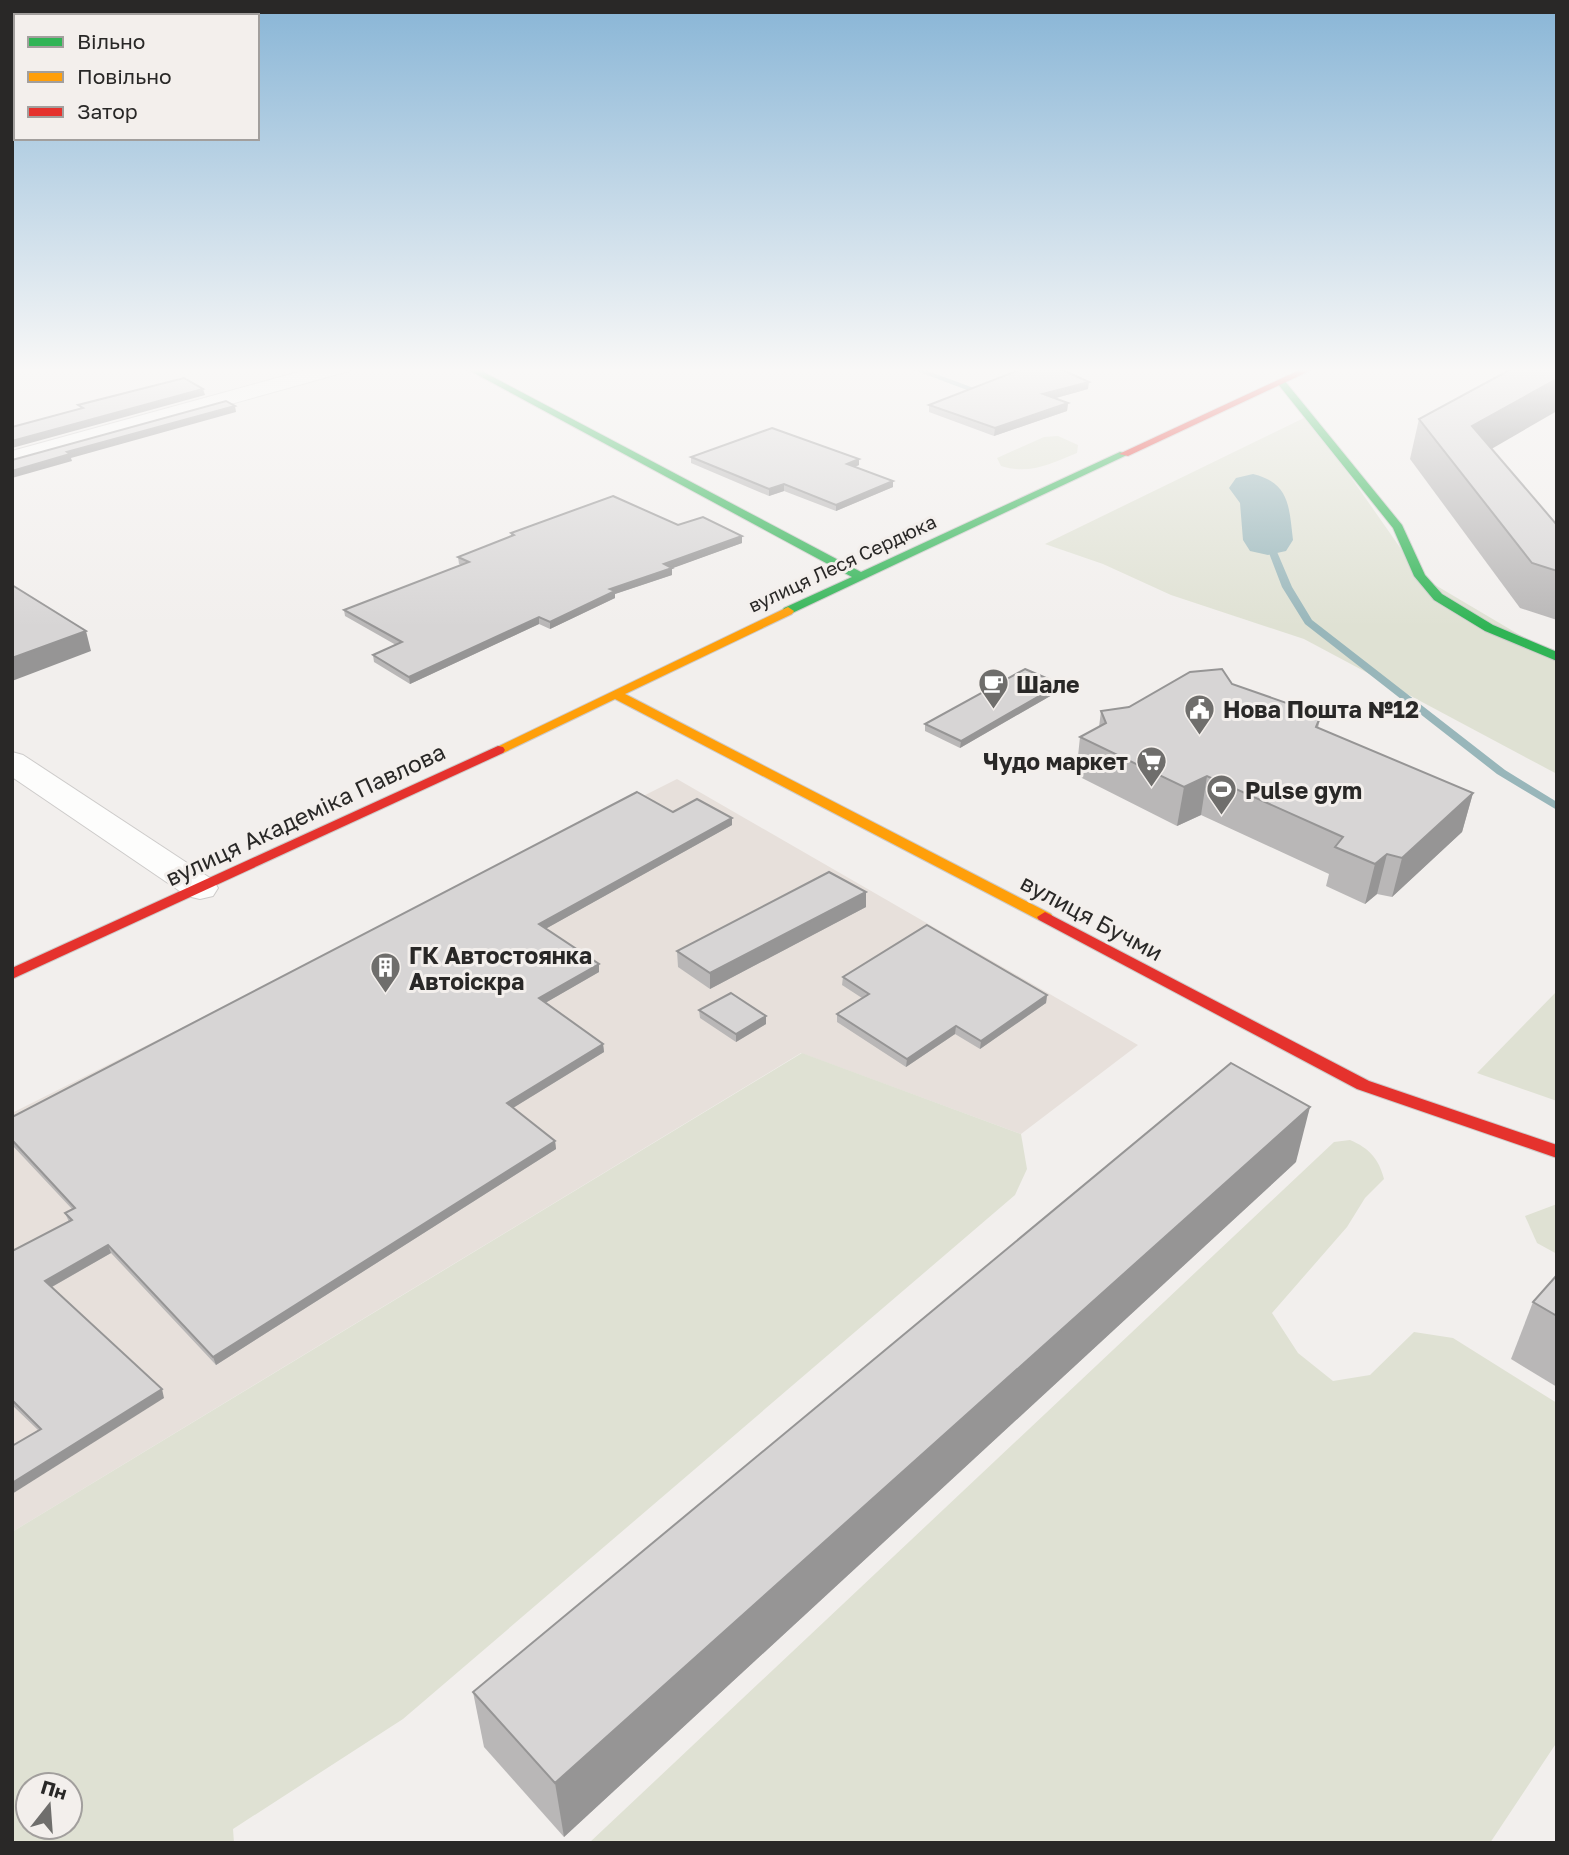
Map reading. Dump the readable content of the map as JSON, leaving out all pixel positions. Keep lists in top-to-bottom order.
{
  "streets": {
    "street": ["вулиця Леся Сердюка", "вулиця Академіка Павлова", "вулиця Бучми"]
  },
  "crossings": [
    ["вулиця Леся Сердюка", "вулиця Академіка Павлова"],
    ["вулиця Леся Сердюка", "вулиця Бучми"],
    ["вулиця Академіка Павлова", "вулиця Бучми"]
  ],
  "places": {
    "cafe": ["Шале"],
    "public building": ["Нова Пошта №12"],
    "supermarket": ["Чудо маркет"],
    "sports": ["Pulse gym"],
    "building": ["ГК Автостоянка Автоіскра"]
  },
  "legend": ["Вільно", "Повільно", "Затор"],
  "north": "top"
}
